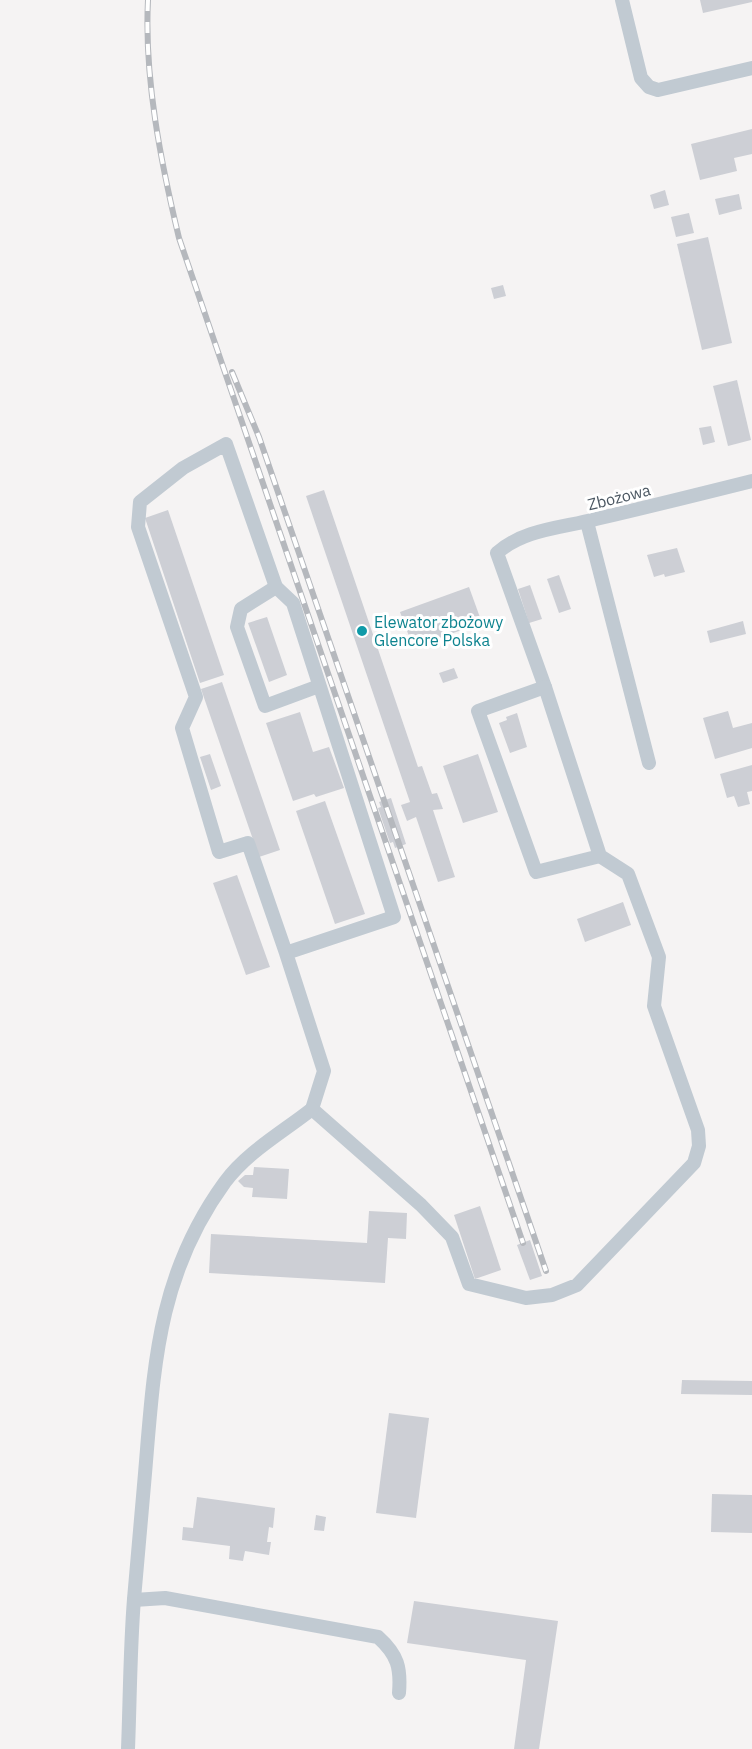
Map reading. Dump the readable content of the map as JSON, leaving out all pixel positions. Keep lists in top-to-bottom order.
{
  "streets": {
    "street": ["Zbożowa"]
  },
  "places": ["Elewator zbożowy Glencore Polska"]
}
